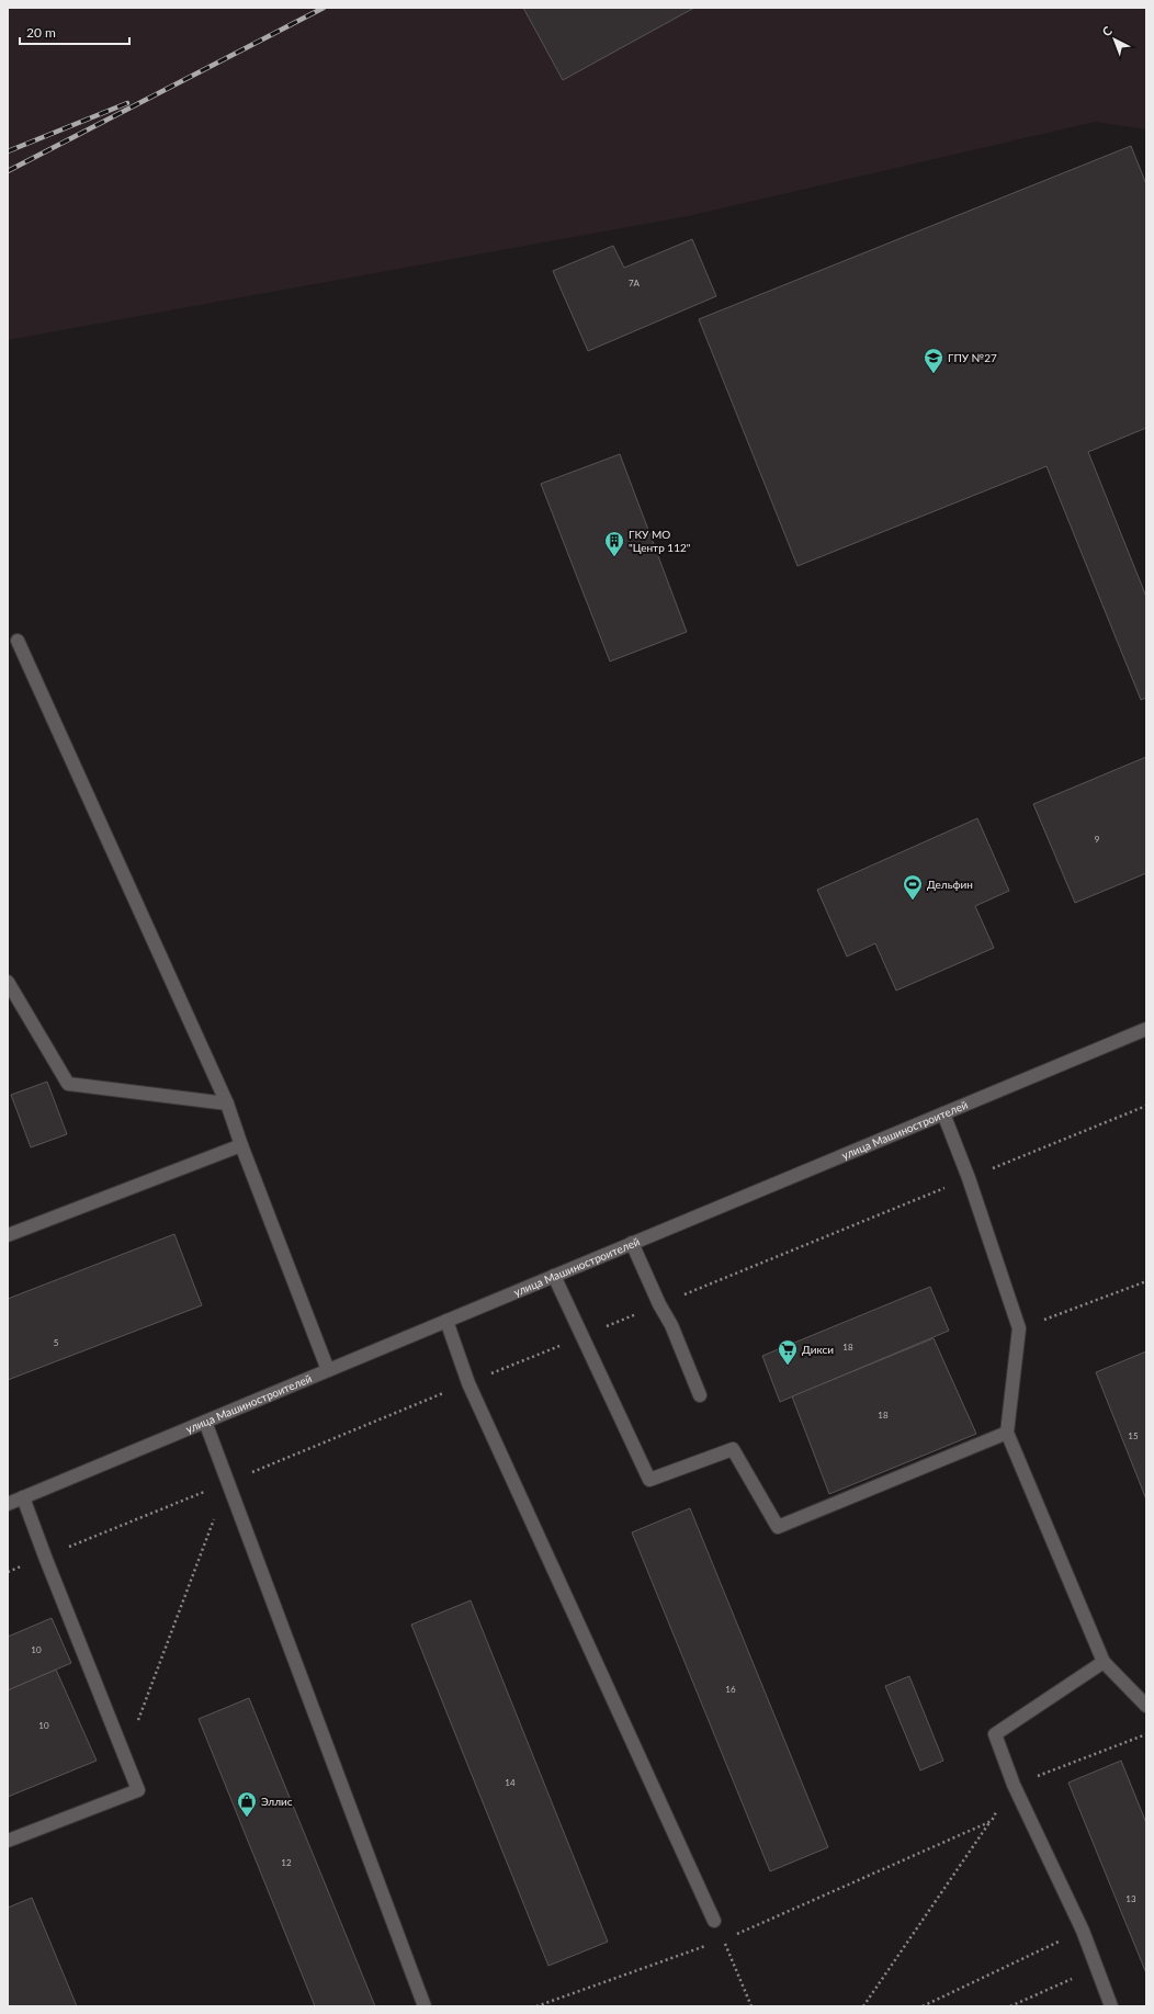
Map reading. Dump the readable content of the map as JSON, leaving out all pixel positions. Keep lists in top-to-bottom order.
{
  "streets": {
    "street": ["улица Машиностроителей"]
  },
  "places": {
    "school or university": ["ГПУ №27"],
    "building": ["ГКУ МО \"Центр 112\""],
    "sports": ["Дельфин"],
    "supermarket": ["Дикси"],
    "shop": ["Эллис"]
  },
  "house_numbers": [
    "7А",
    "9",
    "5",
    "18",
    "18",
    "15",
    "10",
    "16",
    "10",
    "14",
    "12",
    "13"
  ],
  "scale_bar": "20 m",
  "north": "top left"
}
